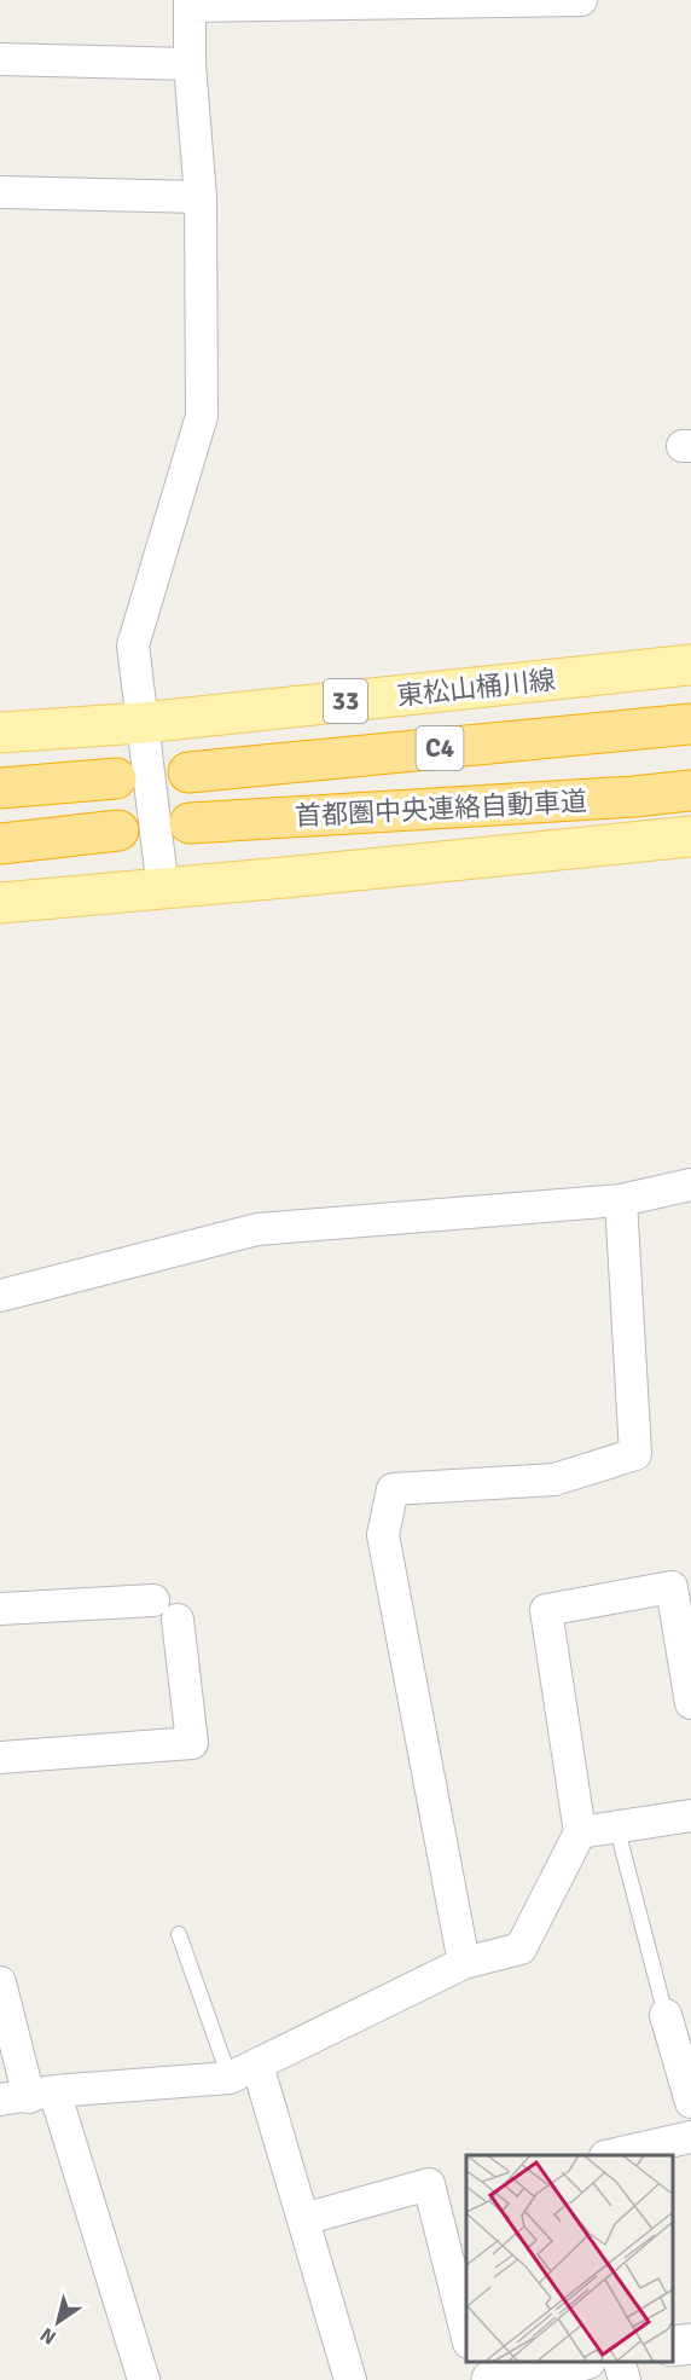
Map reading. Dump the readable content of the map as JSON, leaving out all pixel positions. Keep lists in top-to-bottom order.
{
  "streets": {
    "highway": ["C4", "首都圏中央連絡自動車道"],
    "main road": ["東松山桶川線", "33"]
  },
  "north": "bottom left"
}
